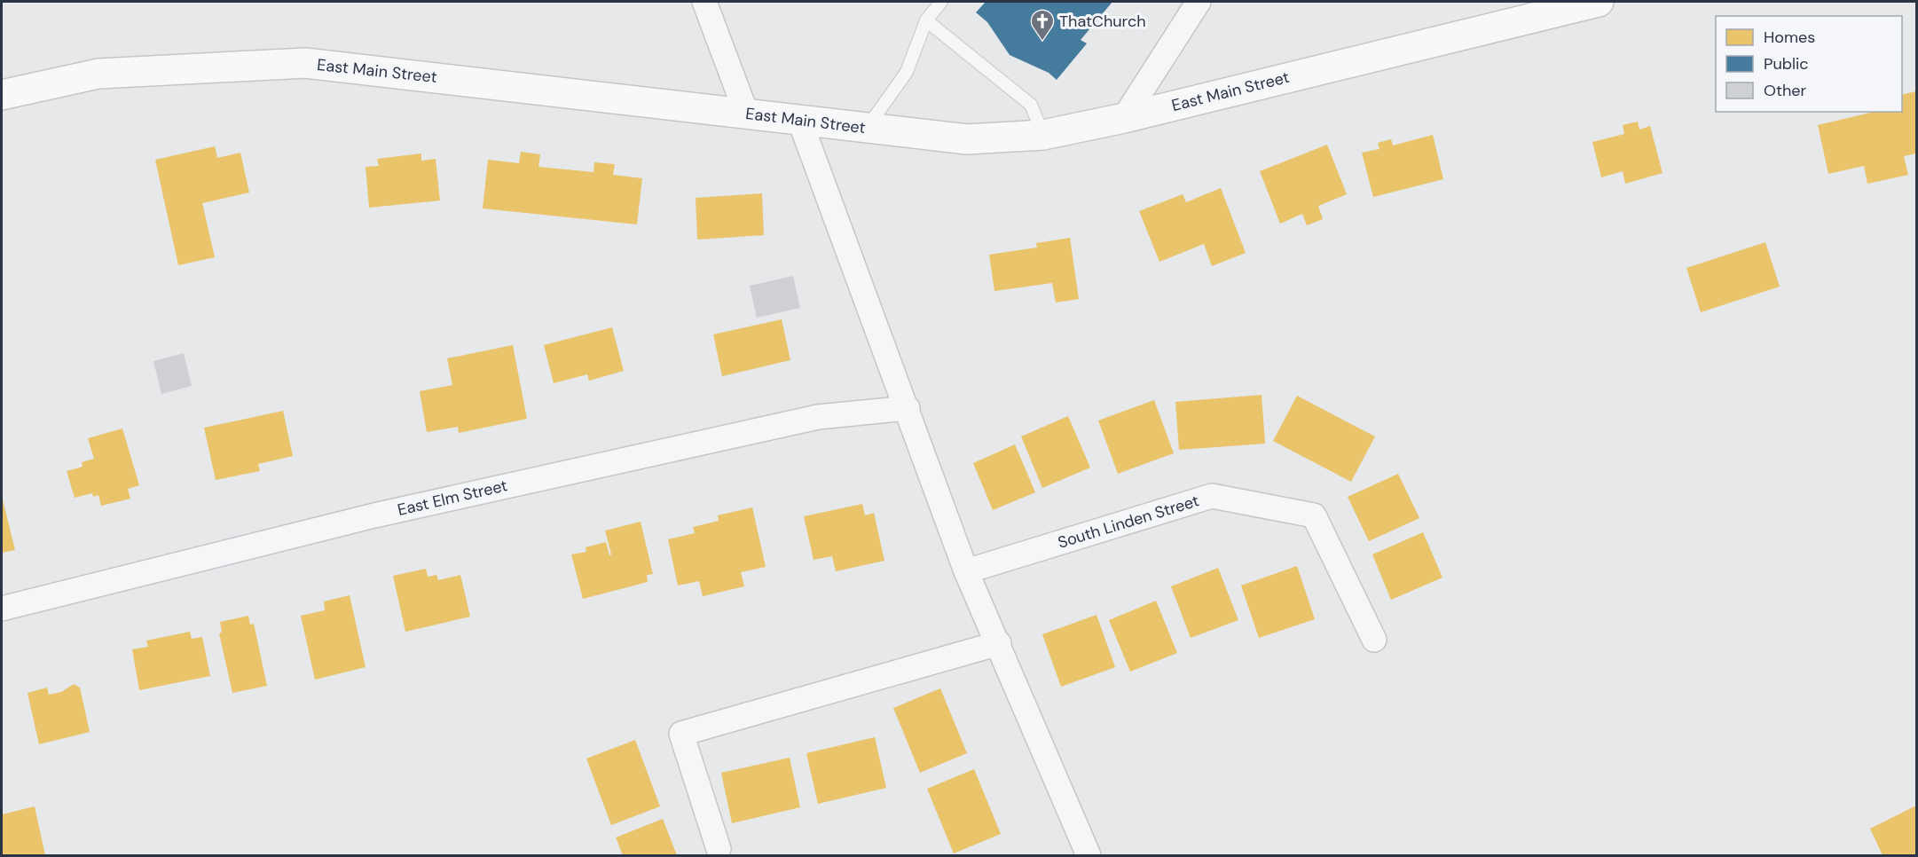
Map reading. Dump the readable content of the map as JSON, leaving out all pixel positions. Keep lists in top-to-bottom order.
{
  "streets": {
    "street": ["East Main Street", "East Elm Street", "South Linden Street"]
  },
  "places": {
    "church": ["ThatChurch"]
  },
  "legend": ["Homes", "Public", "Other"]
}
